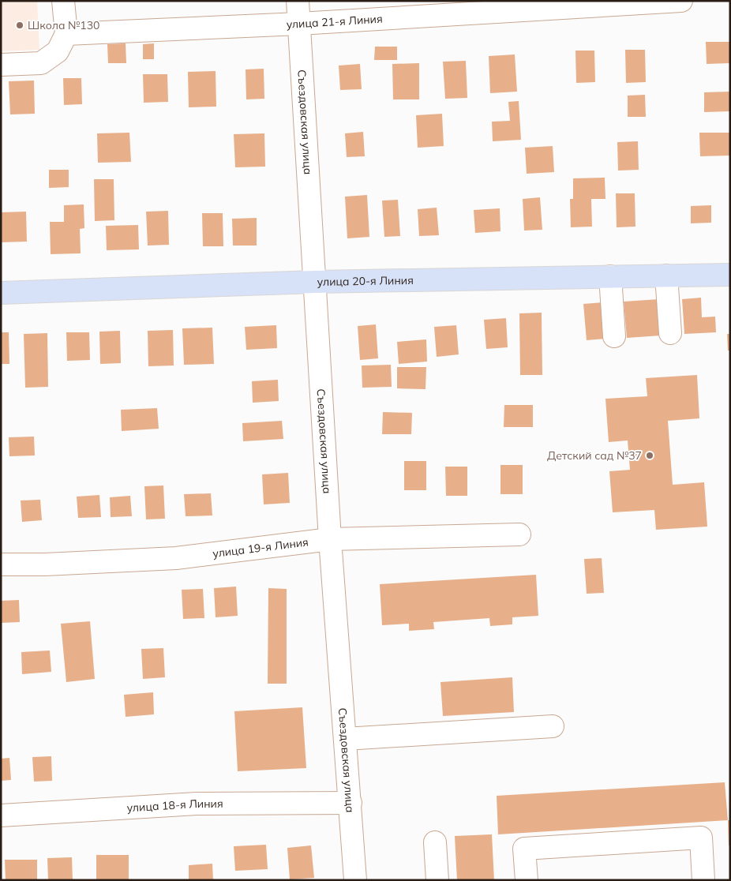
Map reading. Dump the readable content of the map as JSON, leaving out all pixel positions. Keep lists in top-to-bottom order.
{
  "streets": {
    "main road": ["улица 20-я Линия"],
    "street": [
      "улица 21-я Линия",
      "Съездовская улица",
      "улица 19-я Линия",
      "улица 18-я Линия"
    ]
  },
  "crossings": [
    ["улица 21-я Линия", "Съездовская улица"],
    ["Съездовская улица", "улица 20-я Линия"],
    ["Съездовская улица", "улица 19-я Линия"],
    ["Съездовская улица", "улица 18-я Линия"]
  ],
  "places": ["Школа №130", "Детский сад №37"]
}
